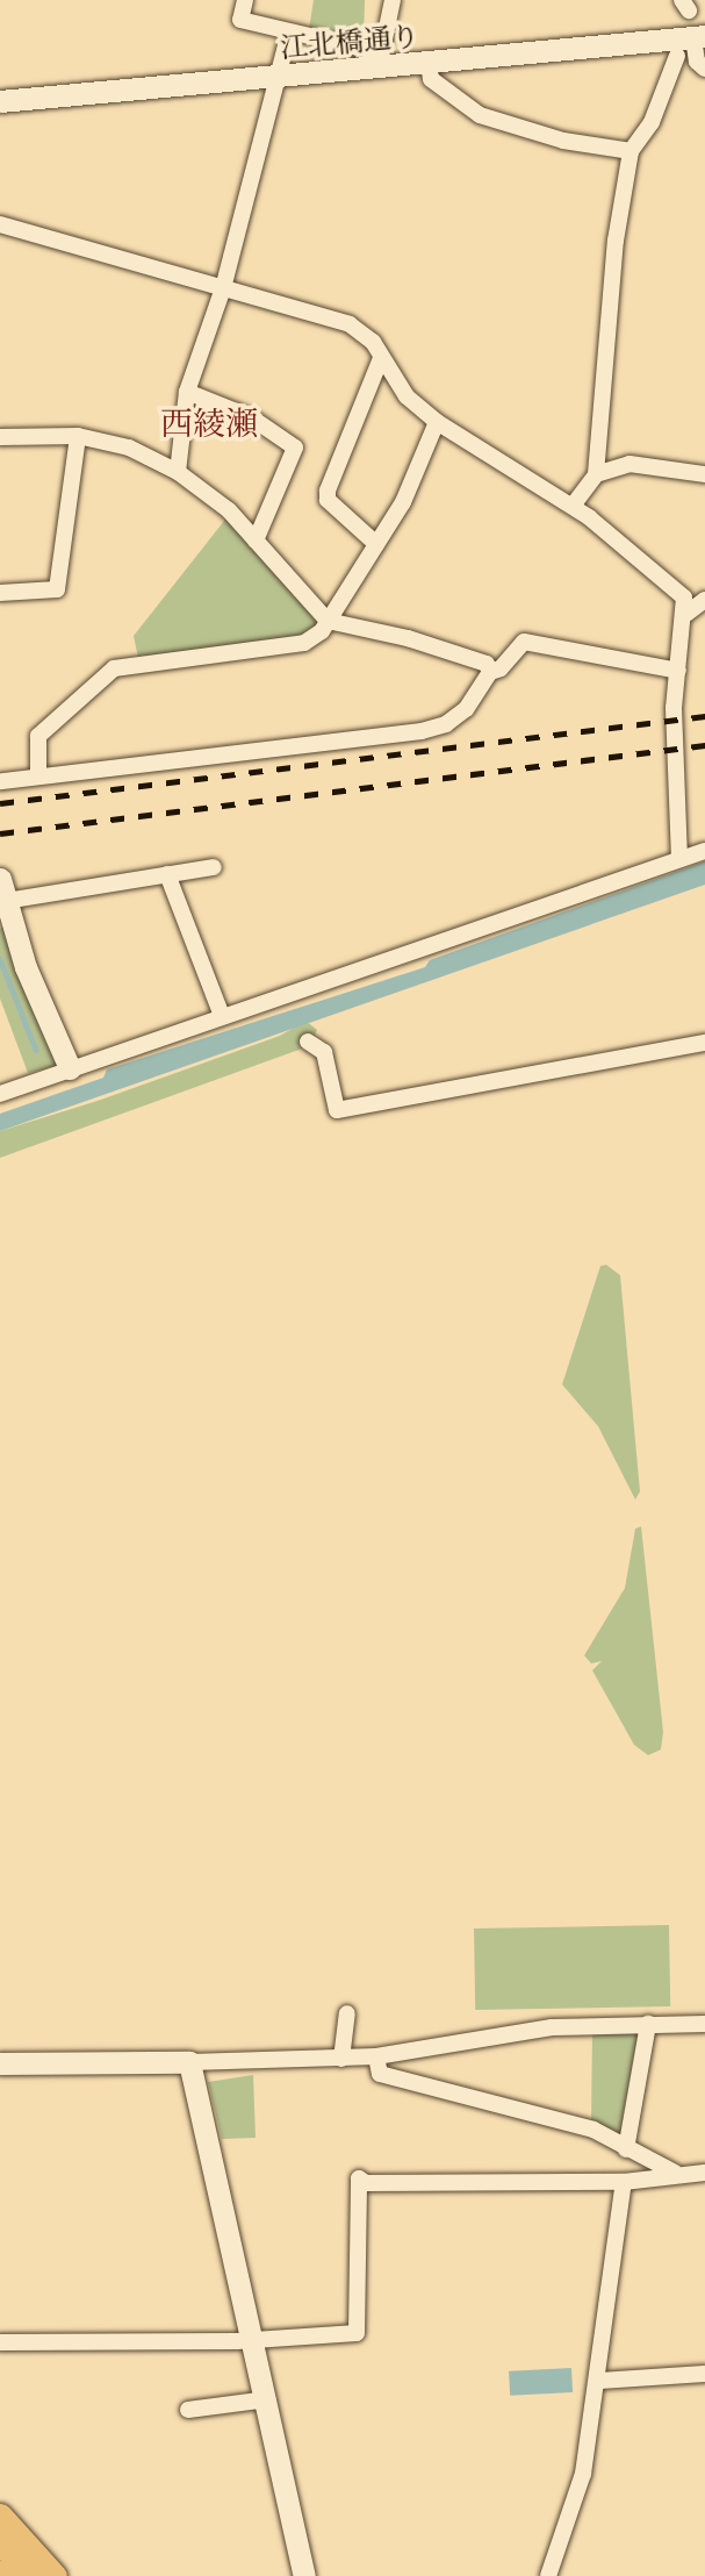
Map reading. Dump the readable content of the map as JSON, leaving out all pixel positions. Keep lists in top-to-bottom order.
{
  "streets": {
    "street": ["江北橋通り"]
  },
  "districts": ["西綾瀬"]
}
